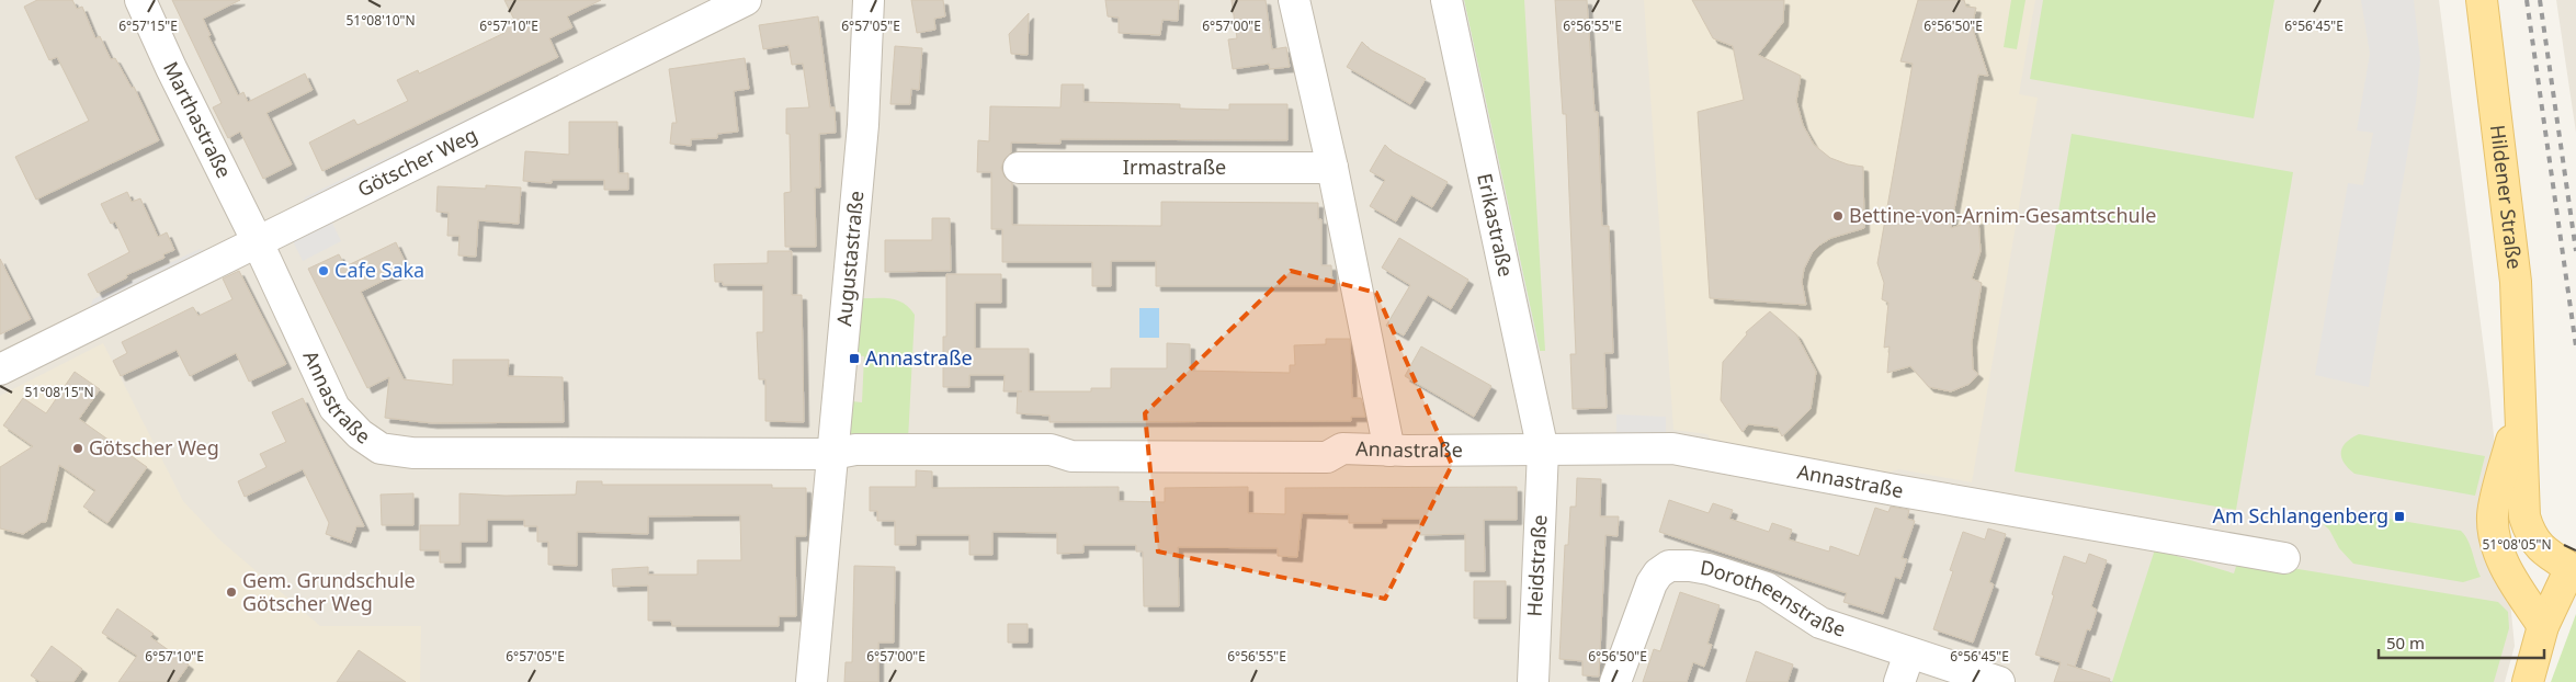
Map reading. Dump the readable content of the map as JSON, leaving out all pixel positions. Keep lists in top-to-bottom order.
{
  "streets": {
    "main road": ["Hildener Straße"],
    "street": [
      "Marthastraße",
      "Götscher Weg",
      "Irmastraße",
      "Erikastraße",
      "Augustastraße",
      "Annastraße",
      "Heidstraße",
      "Dorotheenstraße"
    ]
  },
  "crossings": [
    ["Marthastraße", "Götscher Weg"],
    ["Marthastraße", "Annastraße"],
    ["Götscher Weg", "Annastraße"],
    ["Erikastraße", "Annastraße"],
    ["Erikastraße", "Heidstraße"],
    ["Augustastraße", "Annastraße"],
    ["Annastraße", "Heidstraße"]
  ],
  "places": {
    "other": [
      "Bettine-von-Arnim-Gesamtschule",
      "Cafe Saka",
      "Götscher Weg",
      "Gem. Grundschule Götscher Weg"
    ],
    "transit": ["Annastraße", "Am Schlangenberg"]
  },
  "scale_bar": "50 m",
  "coordinates": [
    "51°08'10\"N",
    "6°57'15\"E",
    "6°57'10\"E",
    "6°57'05\"E",
    "6°57'00\"E",
    "6°56'55\"E",
    "6°56'50\"E",
    "6°56'45\"E",
    "51°08'15\"N",
    "51°08'05\"N"
  ]
}
